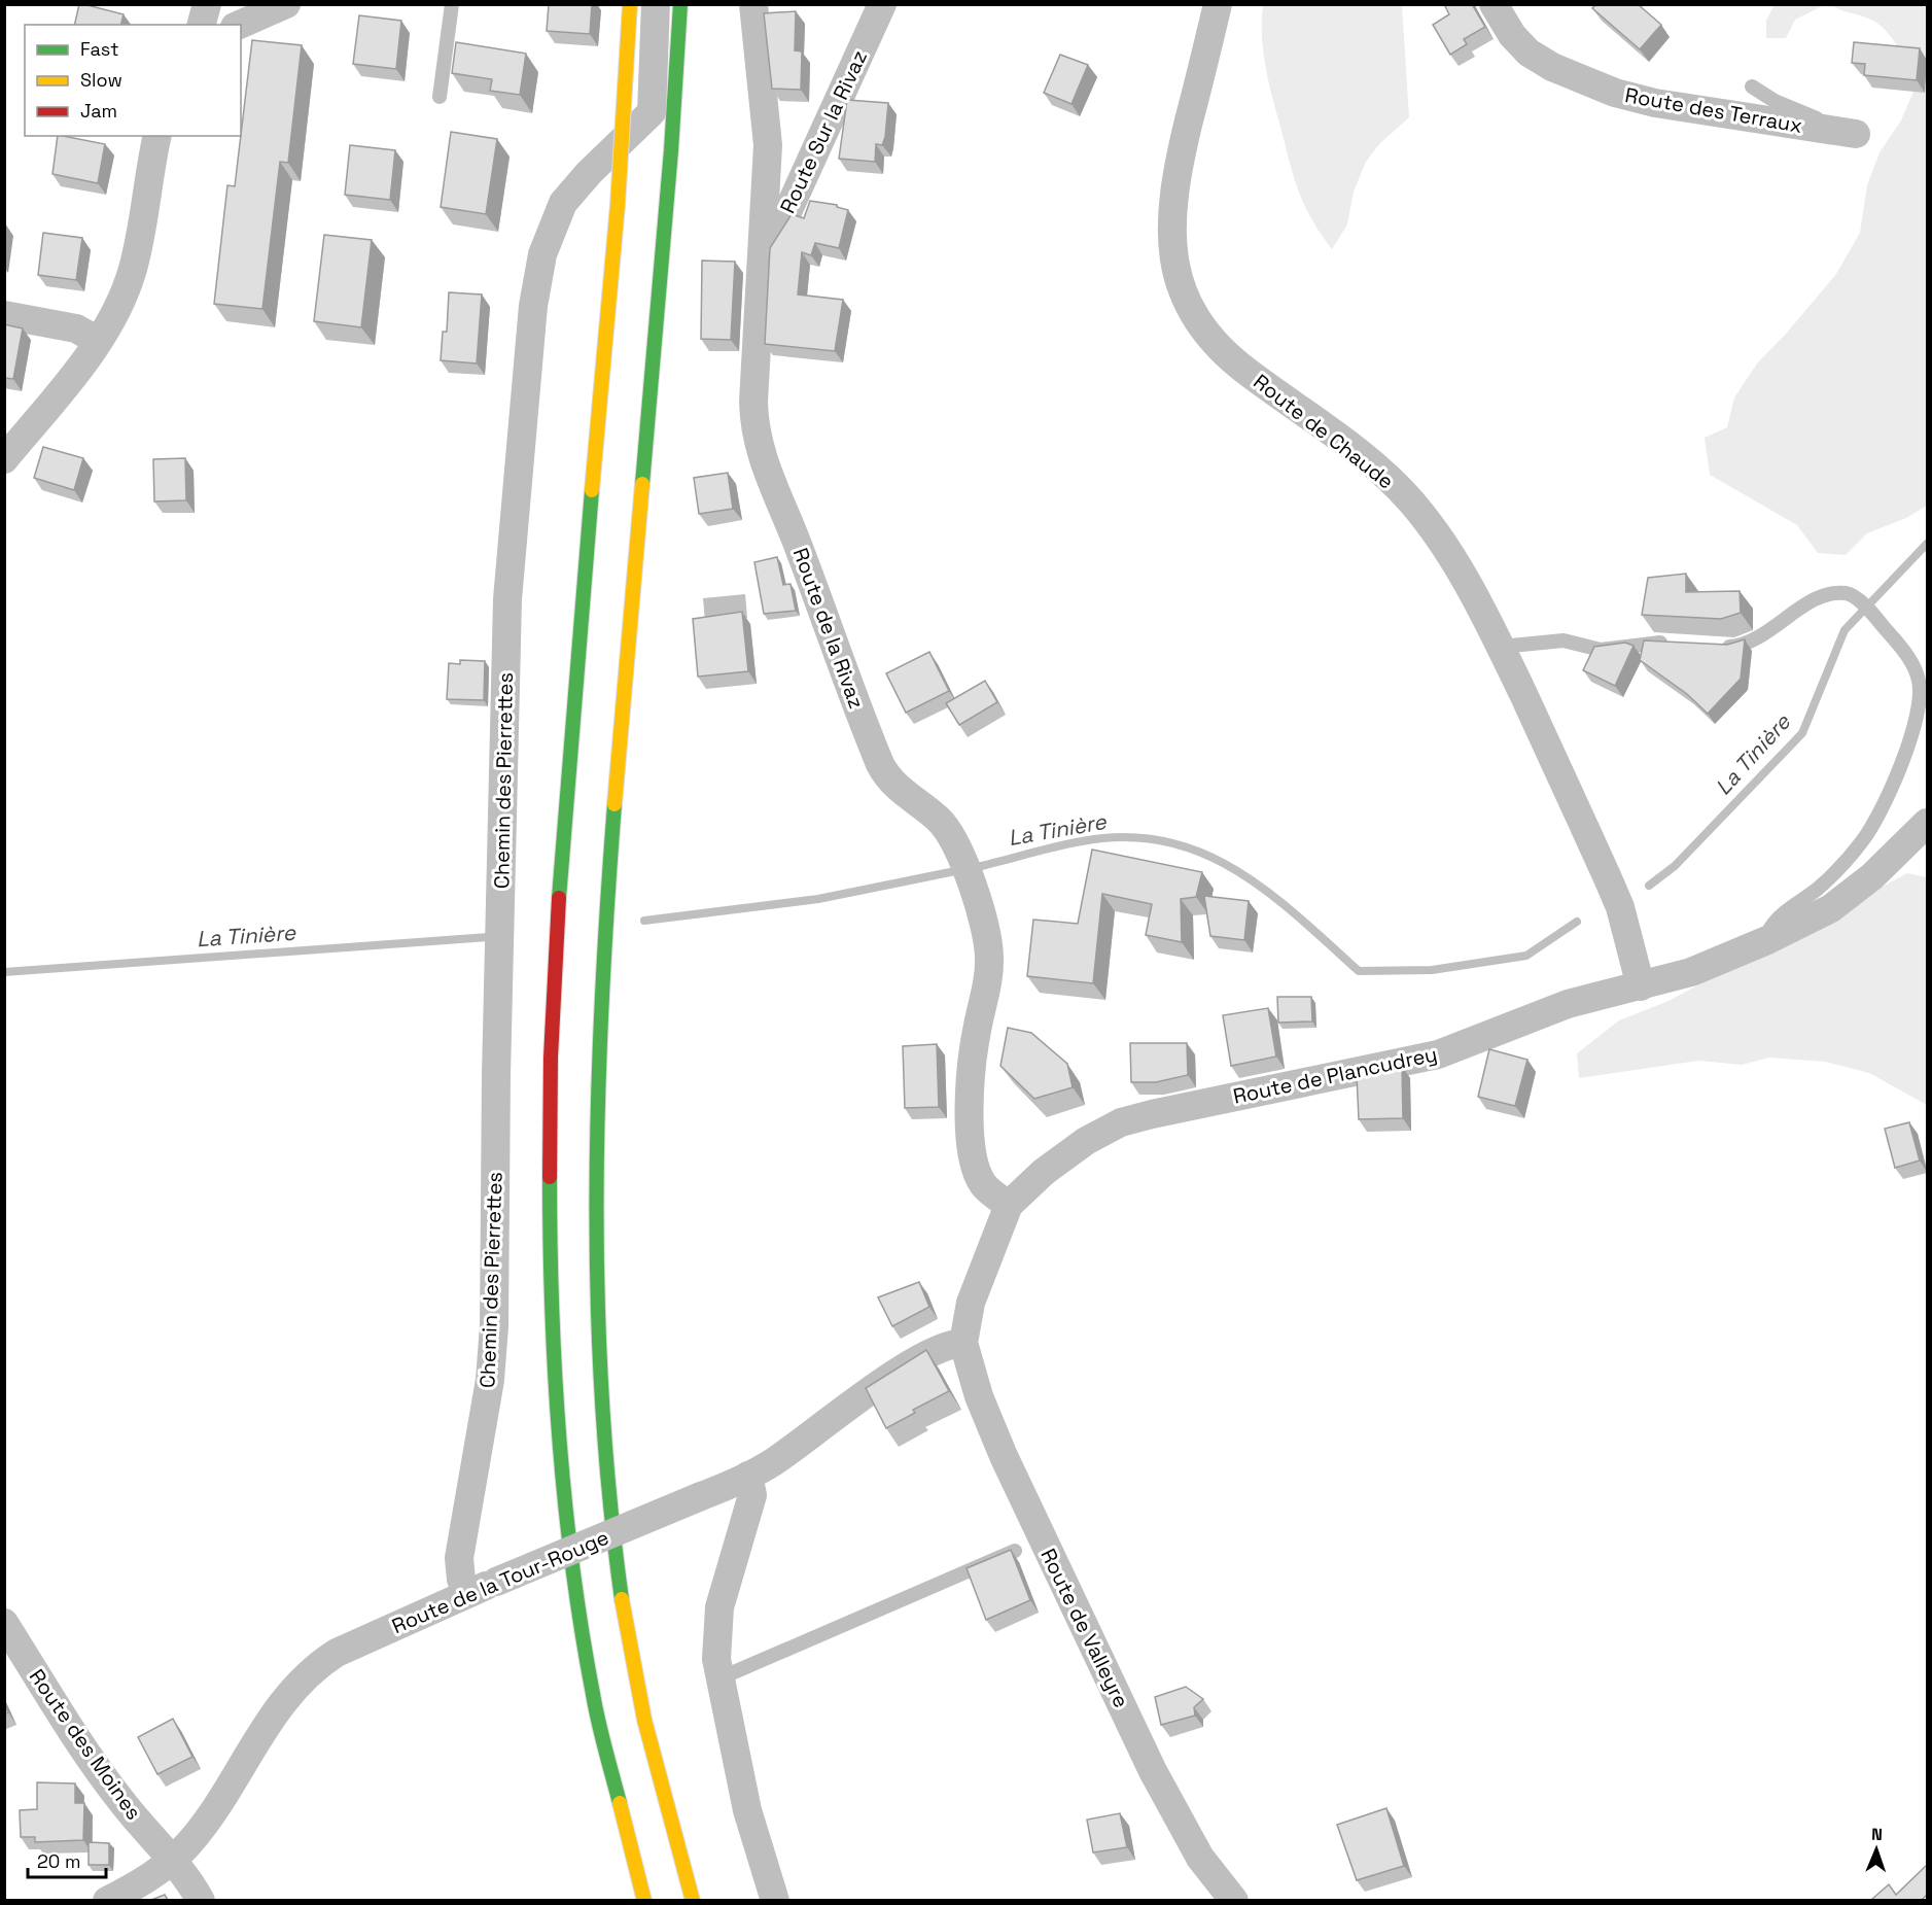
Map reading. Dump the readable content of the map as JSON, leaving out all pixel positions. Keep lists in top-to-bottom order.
{
  "streets": {
    "street": [
      "Route des Terraux",
      "Route Sur la Rivaz",
      "Route de Chaude",
      "Route de la Rivaz",
      "Chemin des Pierrettes",
      "Route de Plancudrey",
      "Route de la Tour-Rouge",
      "Route de Valleyre",
      "Route des Moines"
    ]
  },
  "crossings": [
    ["Route Sur la Rivaz", "Route de la Rivaz"],
    ["Route de Chaude", "Route de Plancudrey"],
    ["Route de la Rivaz", "Route de Plancudrey"],
    ["Chemin des Pierrettes", "Route de la Tour-Rouge"],
    ["Route de Plancudrey", "Route de la Tour-Rouge"],
    ["Route de Plancudrey", "Route de Valleyre"],
    ["Route de la Tour-Rouge", "Route de Valleyre"],
    ["Route de la Tour-Rouge", "Route des Moines"]
  ],
  "water": ["La Tinière"],
  "legend": ["Fast", "Slow", "Jam"],
  "scale_bar": "20 m",
  "north": "top"
}
